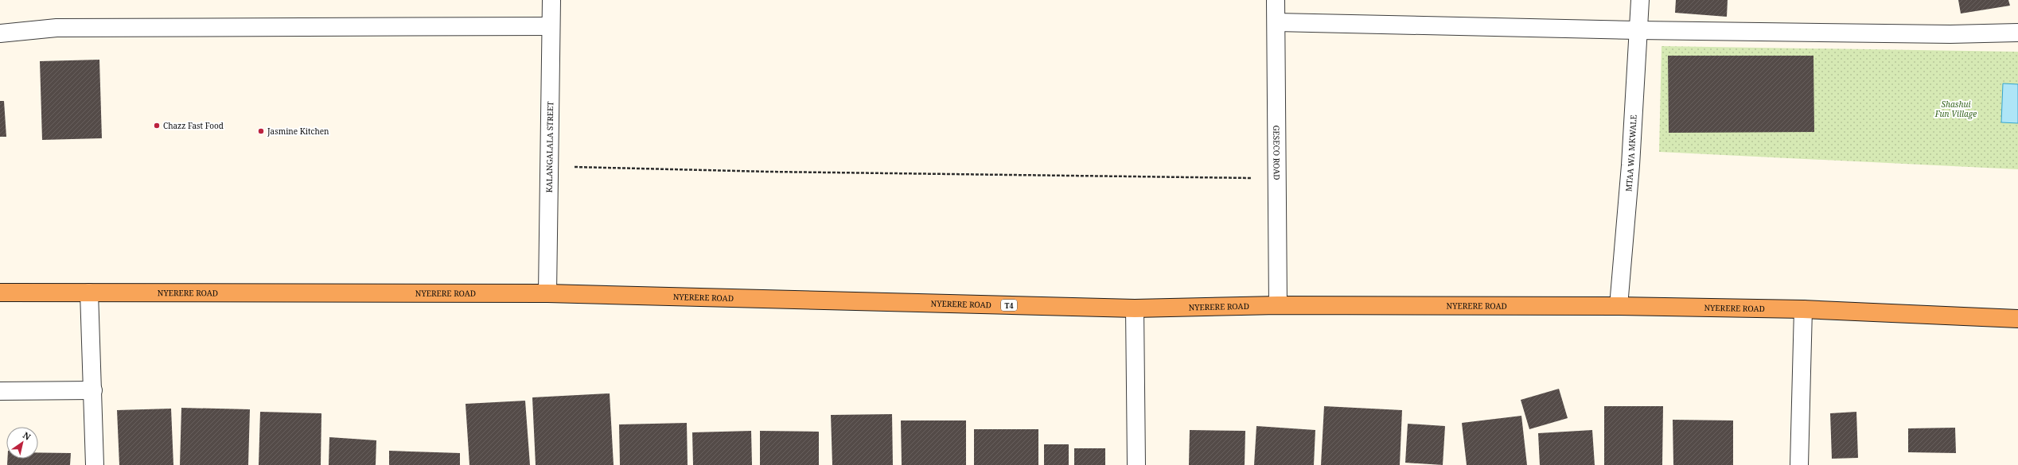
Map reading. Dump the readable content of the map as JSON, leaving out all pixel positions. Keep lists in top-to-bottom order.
{
  "streets": {
    "highway": ["NYERERE ROAD", "T4"],
    "street": ["KALANGALALA STREET", "GESECO ROAD", "MTAA WA MKWALE"]
  },
  "crossings": [
    ["KALANGALALA STREET", "NYERERE ROAD"],
    ["GESECO ROAD", "NYERERE ROAD"],
    ["MTAA WA MKWALE", "NYERERE ROAD"]
  ],
  "parks": ["Shashui Fun Village"],
  "places": ["Chazz Fast Food", "Jasmine Kitchen"],
  "north": "top right"
}
